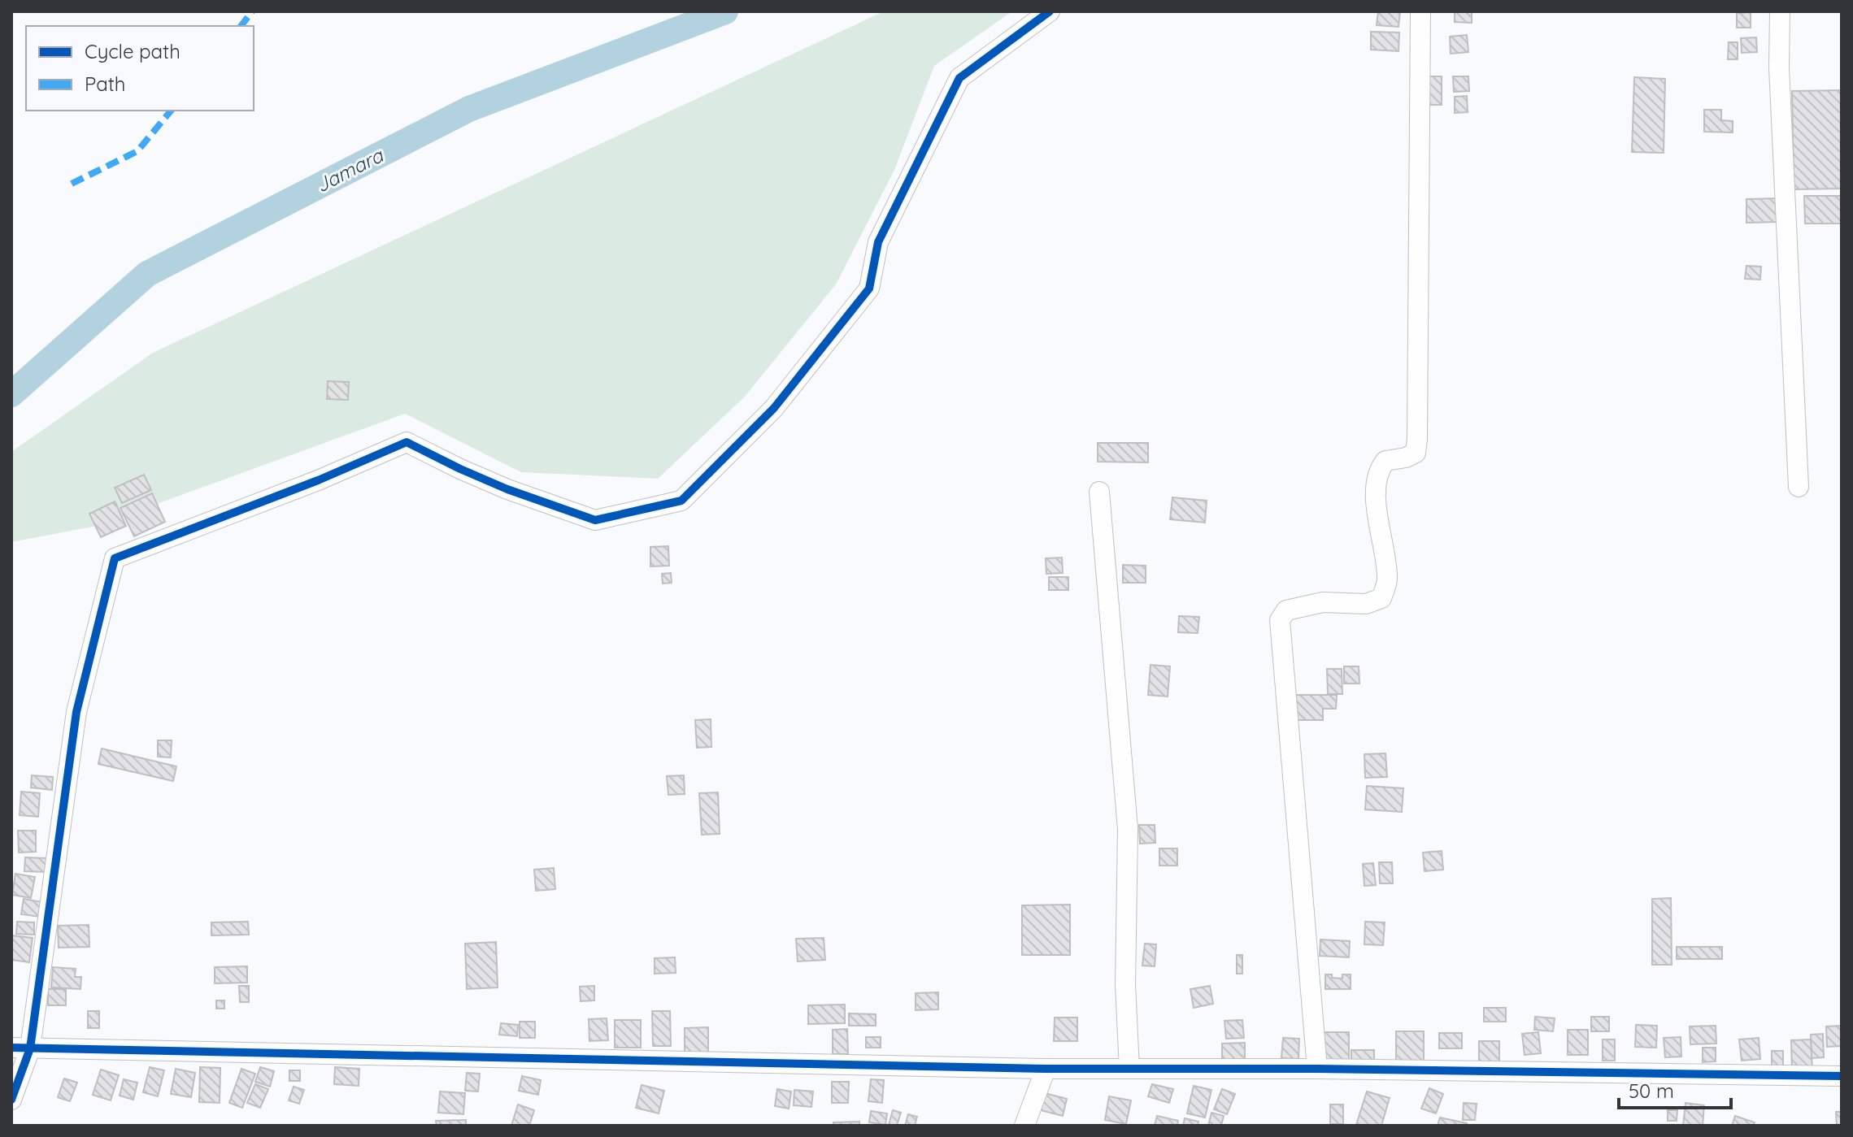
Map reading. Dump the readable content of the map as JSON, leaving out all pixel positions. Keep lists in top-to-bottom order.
{
  "water": ["Jamara"],
  "legend": ["Cycle path", "Path"],
  "scale_bar": "50 m"
}
